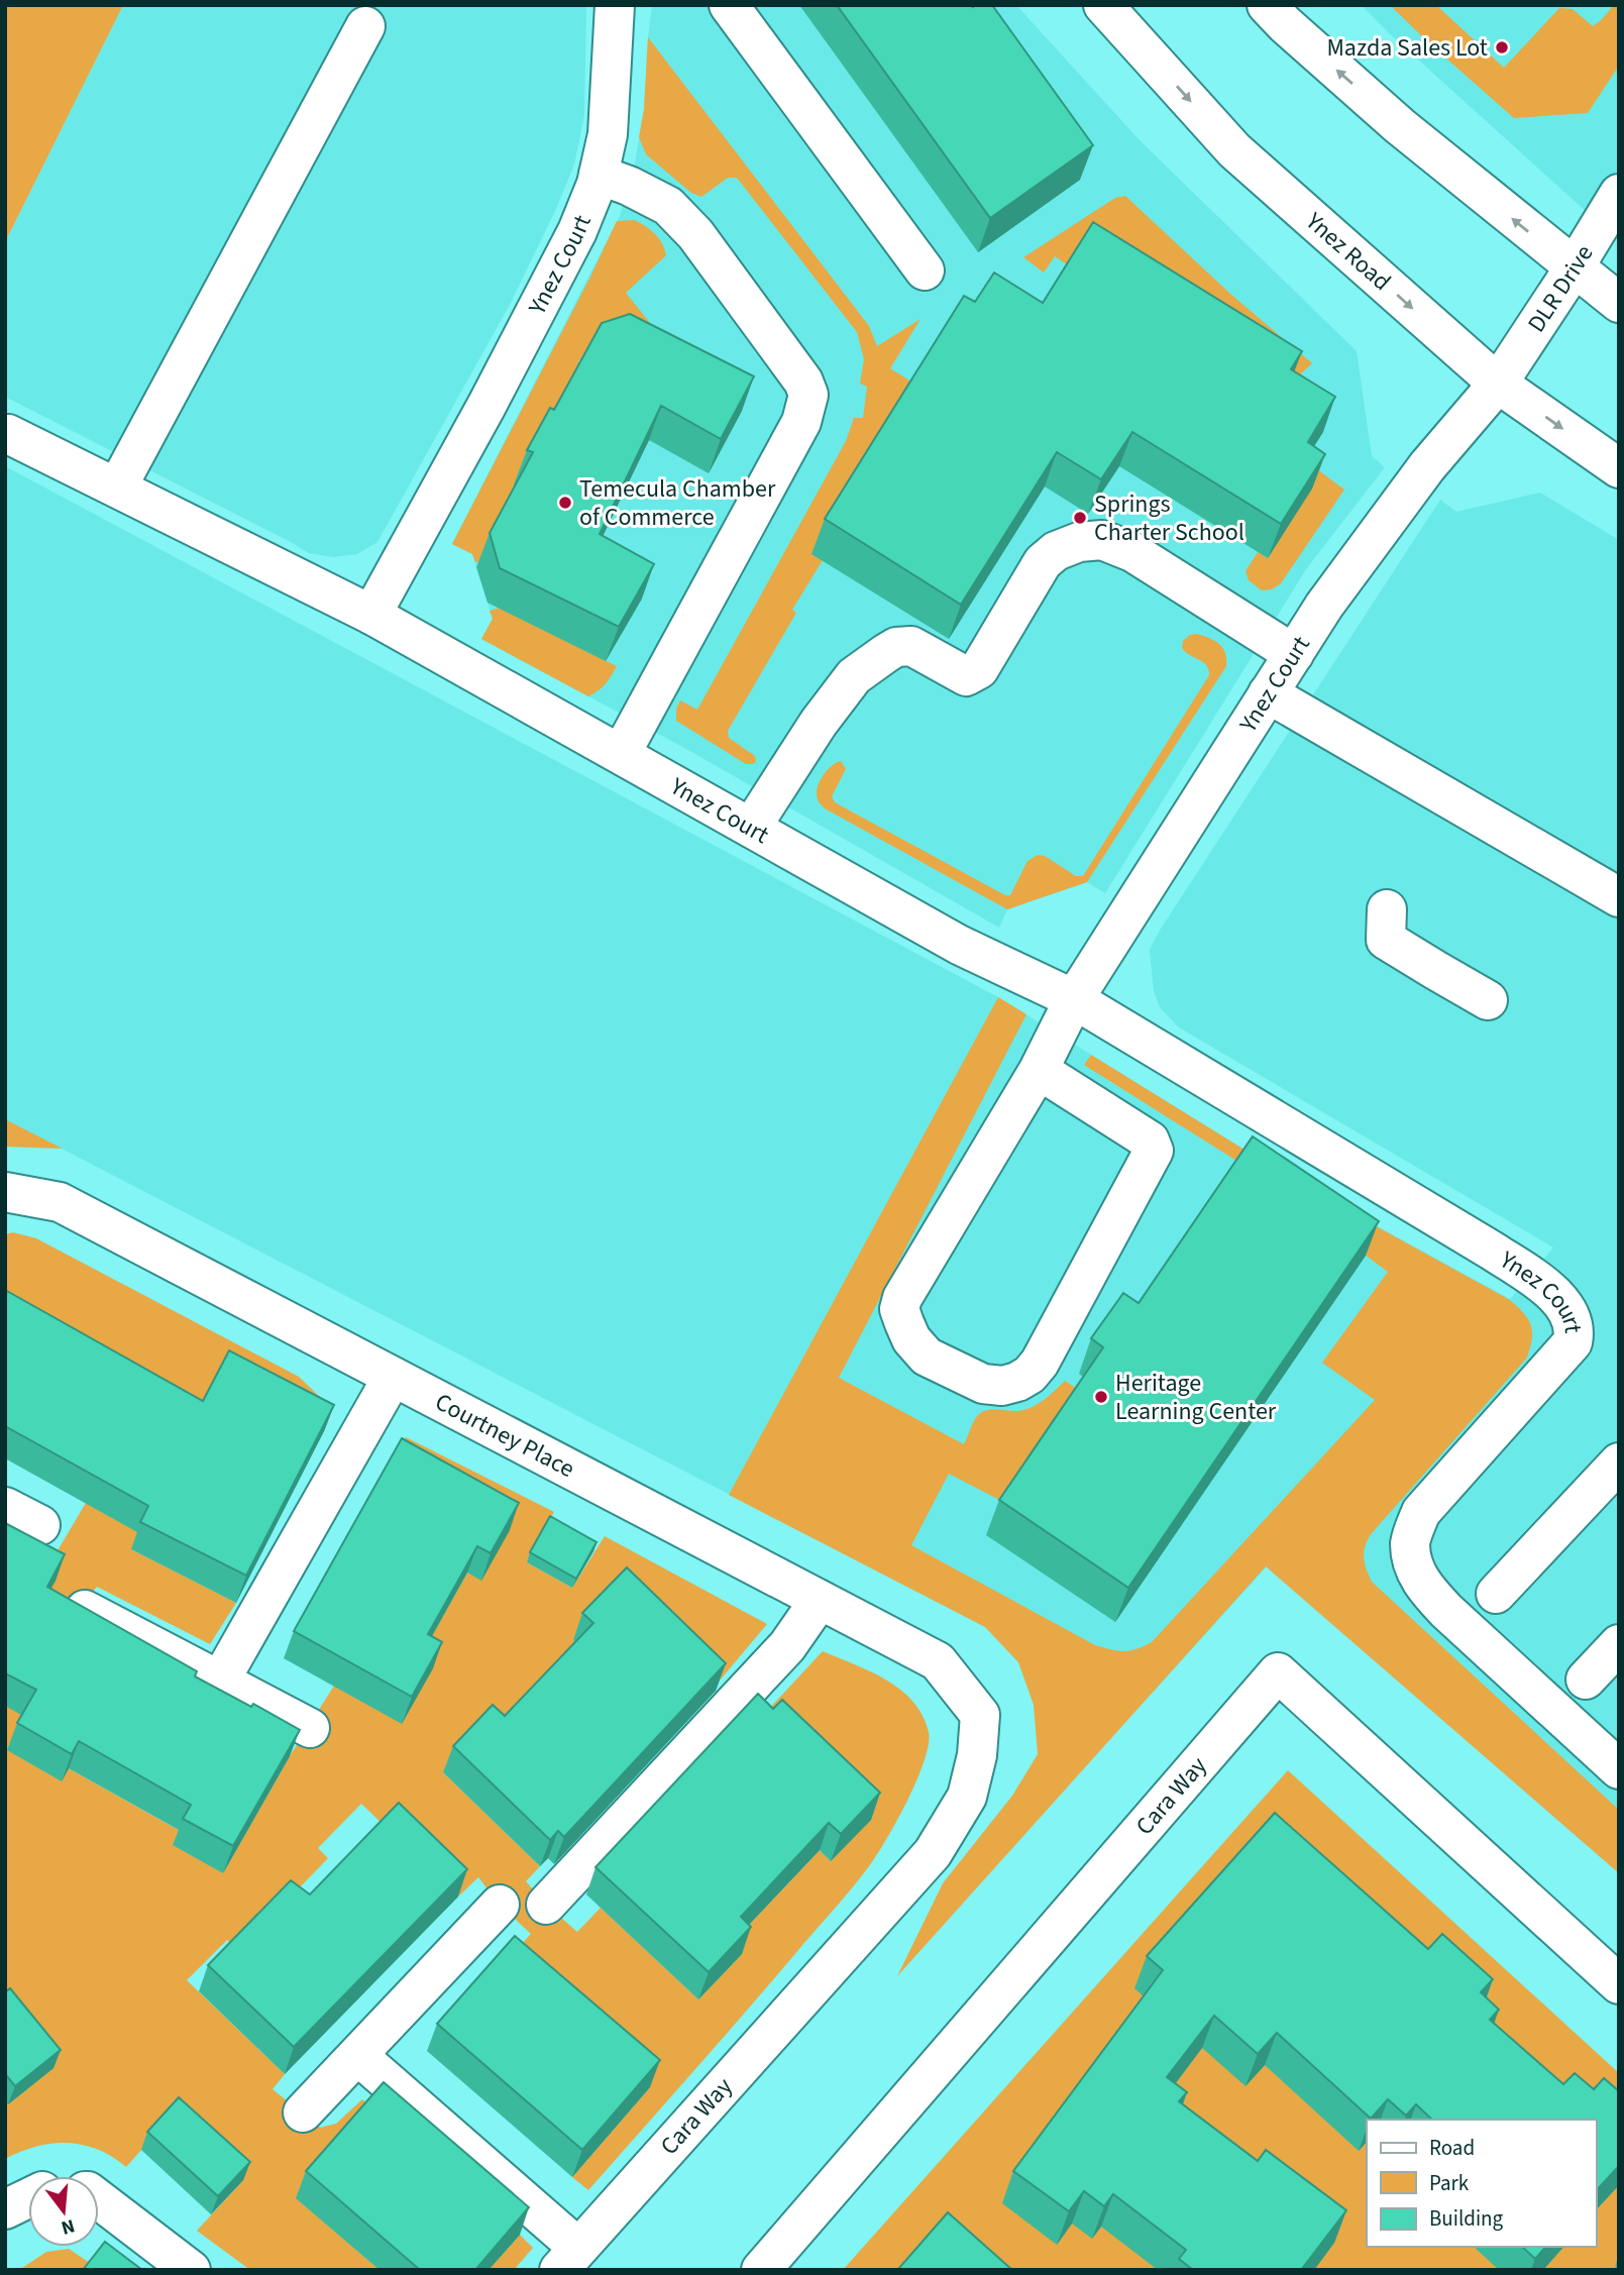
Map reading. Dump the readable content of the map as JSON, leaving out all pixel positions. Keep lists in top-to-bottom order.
{
  "streets": {
    "street": [
      "Ynez Road",
      "Ynez Court",
      "DLR Drive",
      "Courtney Place",
      "Cara Way"
    ]
  },
  "crossings": [
    ["Ynez Road", "Ynez Court"],
    ["Ynez Road", "DLR Drive"],
    ["Ynez Court", "DLR Drive"],
    ["Courtney Place", "Cara Way"]
  ],
  "places": [
    "Mazda Sales Lot",
    "Temecula Chamber of Commerce",
    "Springs Charter School",
    "Heritage Learning Center"
  ],
  "legend": ["Road", "Park", "Building"],
  "north": "bottom"
}
